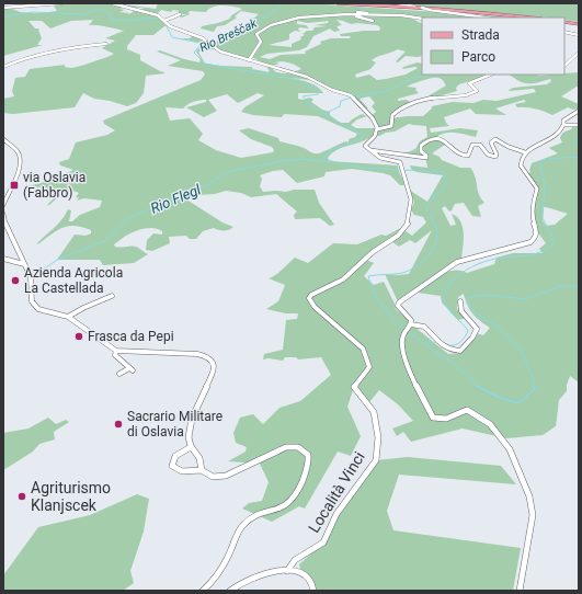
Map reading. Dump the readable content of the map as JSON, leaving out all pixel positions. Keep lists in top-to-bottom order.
{
  "streets": {
    "street": ["Località Vinci"]
  },
  "water": ["Rio Breščak", "Rio Flegl"],
  "places": {
    "transit": ["via Oslavia (Fabbro)"],
    "other": [
      "Azienda Agricola La Castellada",
      "Frasca da Pepi",
      "Sacrario Militare di Oslavia",
      "Agriturismo Klanjscek"
    ]
  },
  "legend": ["Strada", "Parco"]
}
